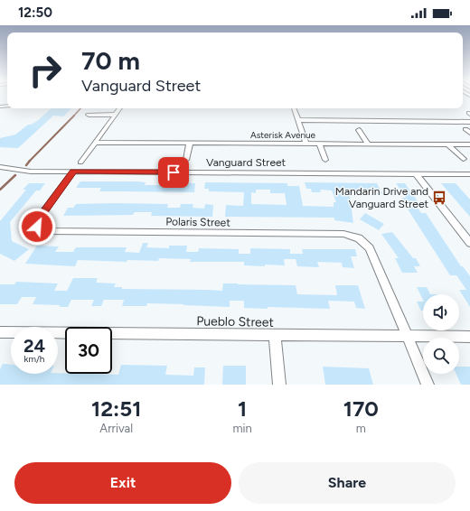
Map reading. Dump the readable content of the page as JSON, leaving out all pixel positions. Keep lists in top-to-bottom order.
{
  "streets": {
    "street": [
      "Asterisk Avenue",
      "Vanguard Street",
      "Polaris Street",
      "Pueblo Street"
    ]
  },
  "crossings": [
    ["Vanguard Street", "Polaris Street"],
    ["Polaris Street", "Pueblo Street"]
  ],
  "places": {
    "bus stop": ["Mandarin Drive and Vanguard Street"]
  },
  "page": {
    "status": "12:50",
    "turn": ["70 m", "Vanguard Street"],
    "speed": "24 km/h",
    "limit": "30",
    "eta": [
      "12:51",
      "Arrival",
      "1",
      "min",
      "170",
      "m"
    ],
    "buttons": ["Exit", "Share"]
  }
}
